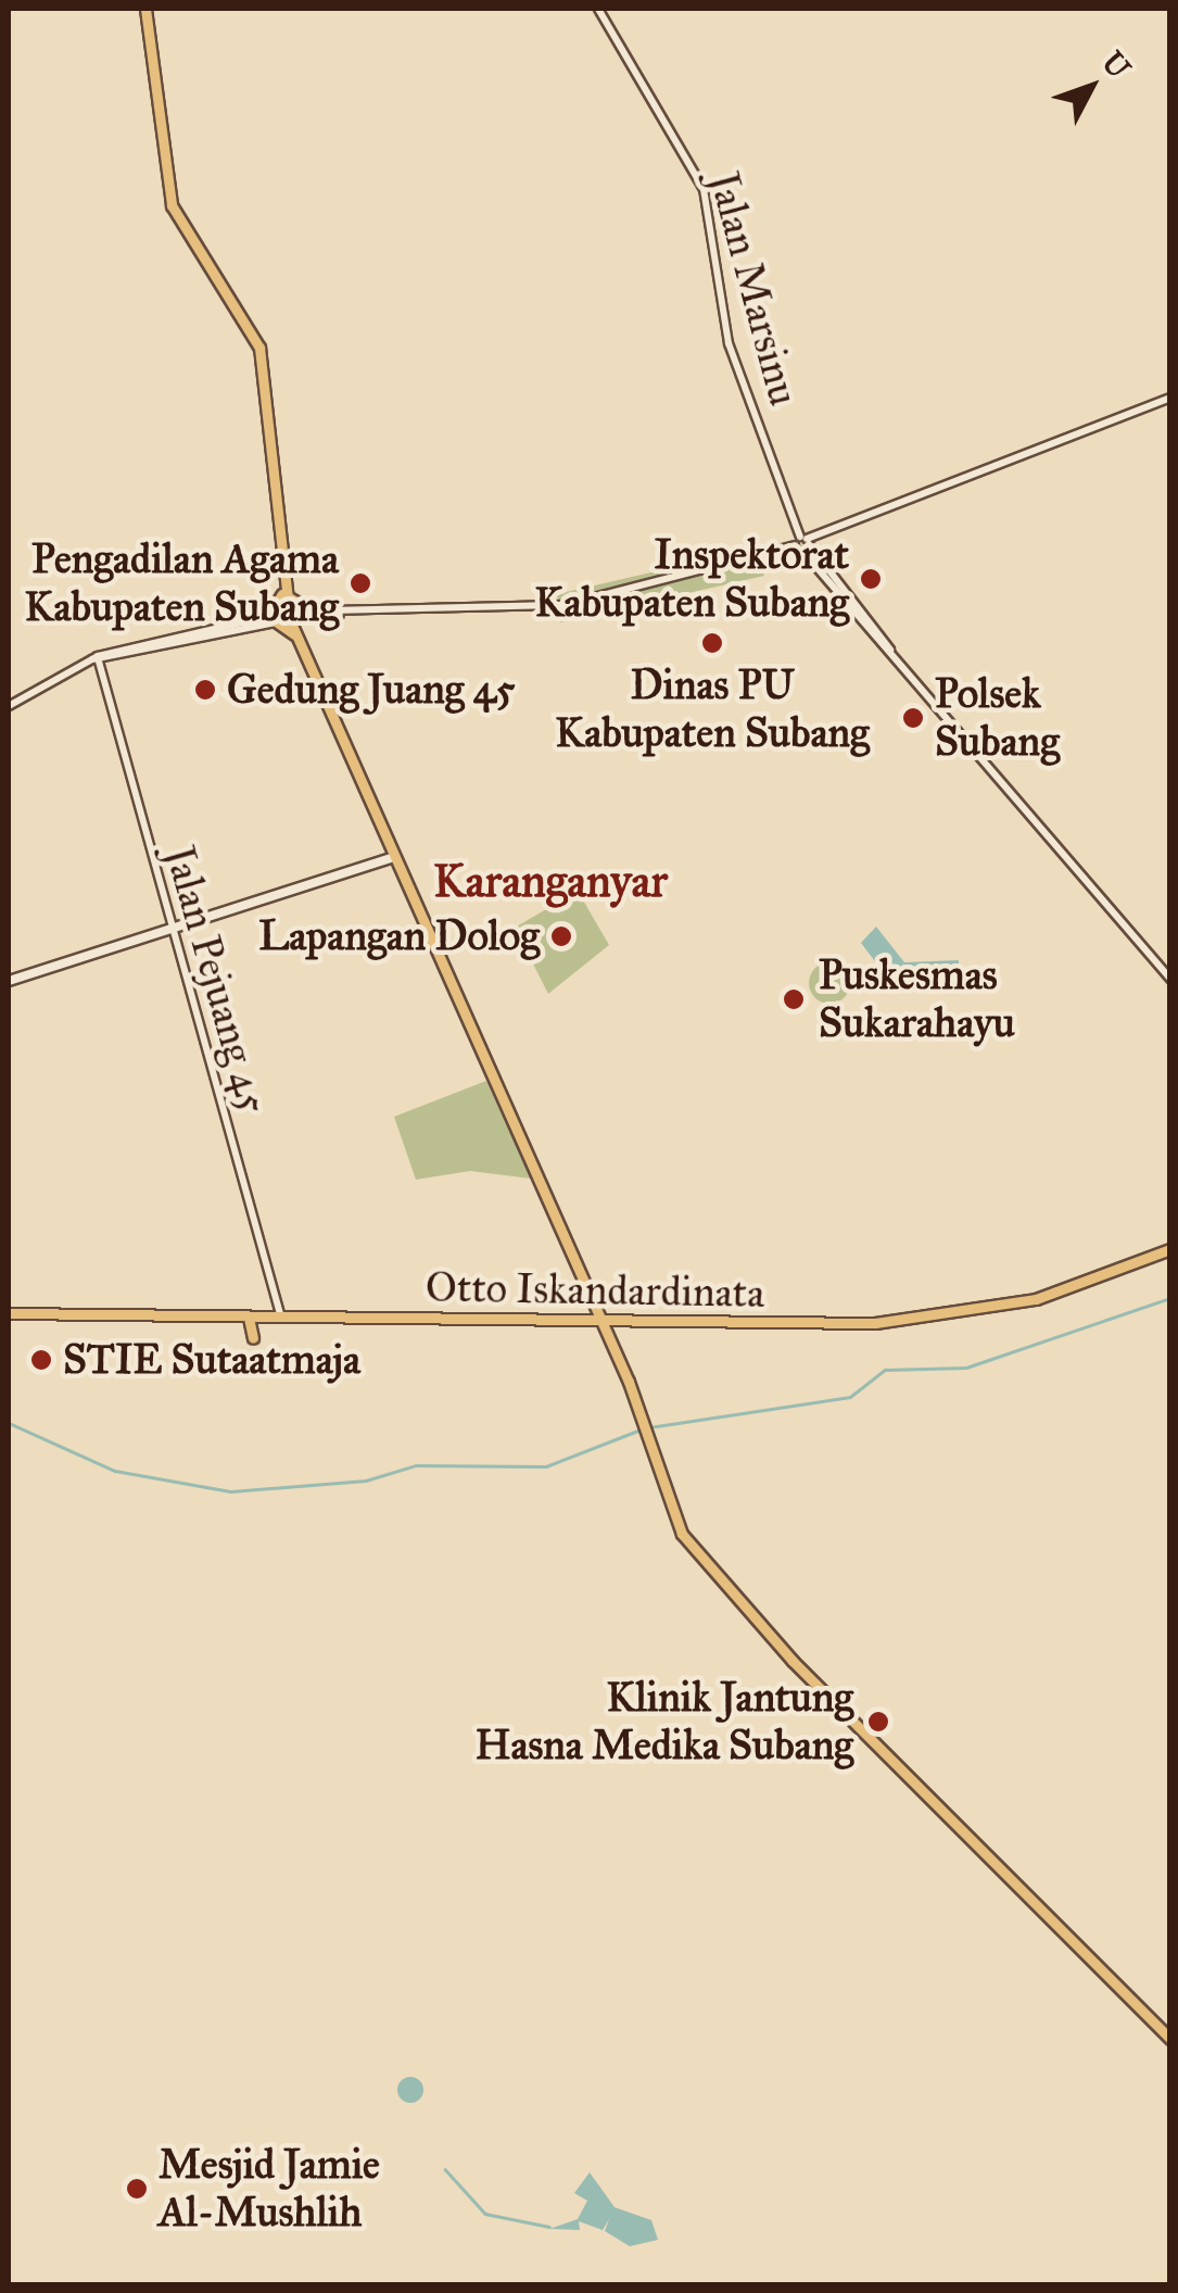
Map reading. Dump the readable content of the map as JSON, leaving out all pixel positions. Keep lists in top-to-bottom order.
{
  "streets": {
    "main road": ["Otto Iskandardinata"],
    "street": ["Jalan Marsinu", "Jalan Pejuang 45"]
  },
  "crossings": [
    ["Jalan Pejuang 45", "Otto Iskandardinata"]
  ],
  "districts": ["Karanganyar"],
  "places": [
    "Inspektorat Kabupaten Subang",
    "Pengadilan Agama Kabupaten Subang",
    "Dinas PU Kabupaten Subang",
    "Gedung Juang 45",
    "Polsek Subang",
    "Lapangan Dolog",
    "Puskesmas Sukarahayu",
    "STIE Sutaatmaja",
    "Klinik Jantung Hasna Medika Subang",
    "Mesjid Jamie Al-Mushlih"
  ],
  "north": "top right"
}
